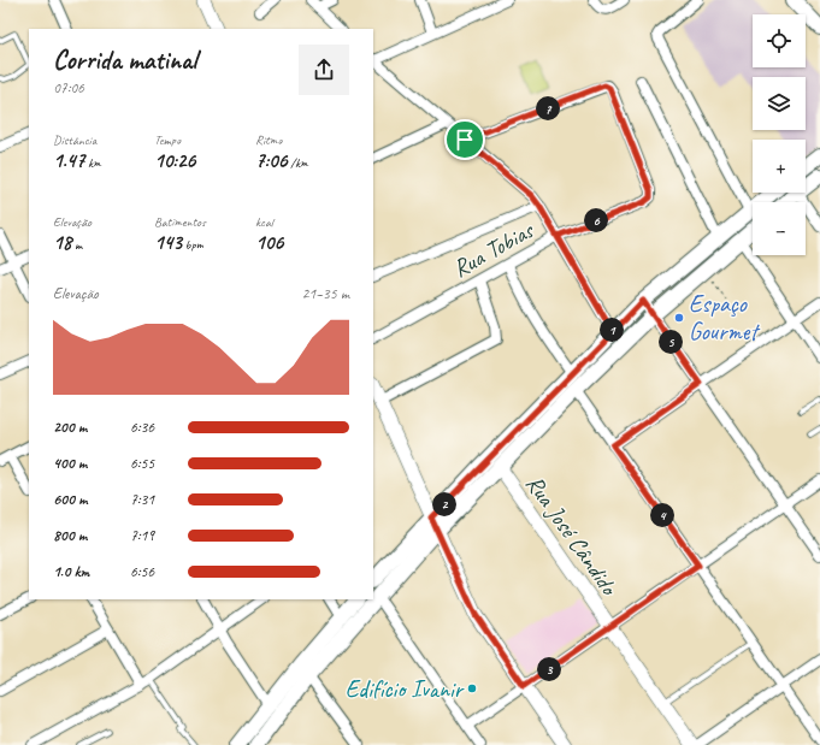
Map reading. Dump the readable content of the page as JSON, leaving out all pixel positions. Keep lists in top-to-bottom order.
{
  "streets": {
    "street": ["Rua Tobias", "Rua José Cândido"]
  },
  "places": ["Espaço Gourmet", "Edifício Ivanir"],
  "page": {
    "map_buttons": ["+", "−"],
    "heading": ["Corrida matinal", "07:06"],
    "pins": [
      "7",
      "6",
      "1",
      "5",
      "2",
      "4",
      "3"
    ],
    "stats": [
      ["Distância", "1.47 km"],
      ["Tempo", "10:26"],
      ["Ritmo", "7:06 /km"],
      ["Elevação", "18 m"],
      ["Batimentos", "143 bpm"],
      ["kcal", "106"]
    ],
    "chart": ["Elevação", "21–35 m"],
    "list": [
      {
        "name": "200 m",
        "note": "6:36"
      },
      {
        "name": "400 m",
        "note": "6:55"
      },
      {
        "name": "600 m",
        "note": "7:31"
      },
      {
        "name": "800 m",
        "note": "7:19"
      },
      {
        "name": "1.0 km",
        "note": "6:56"
      }
    ]
  }
}
